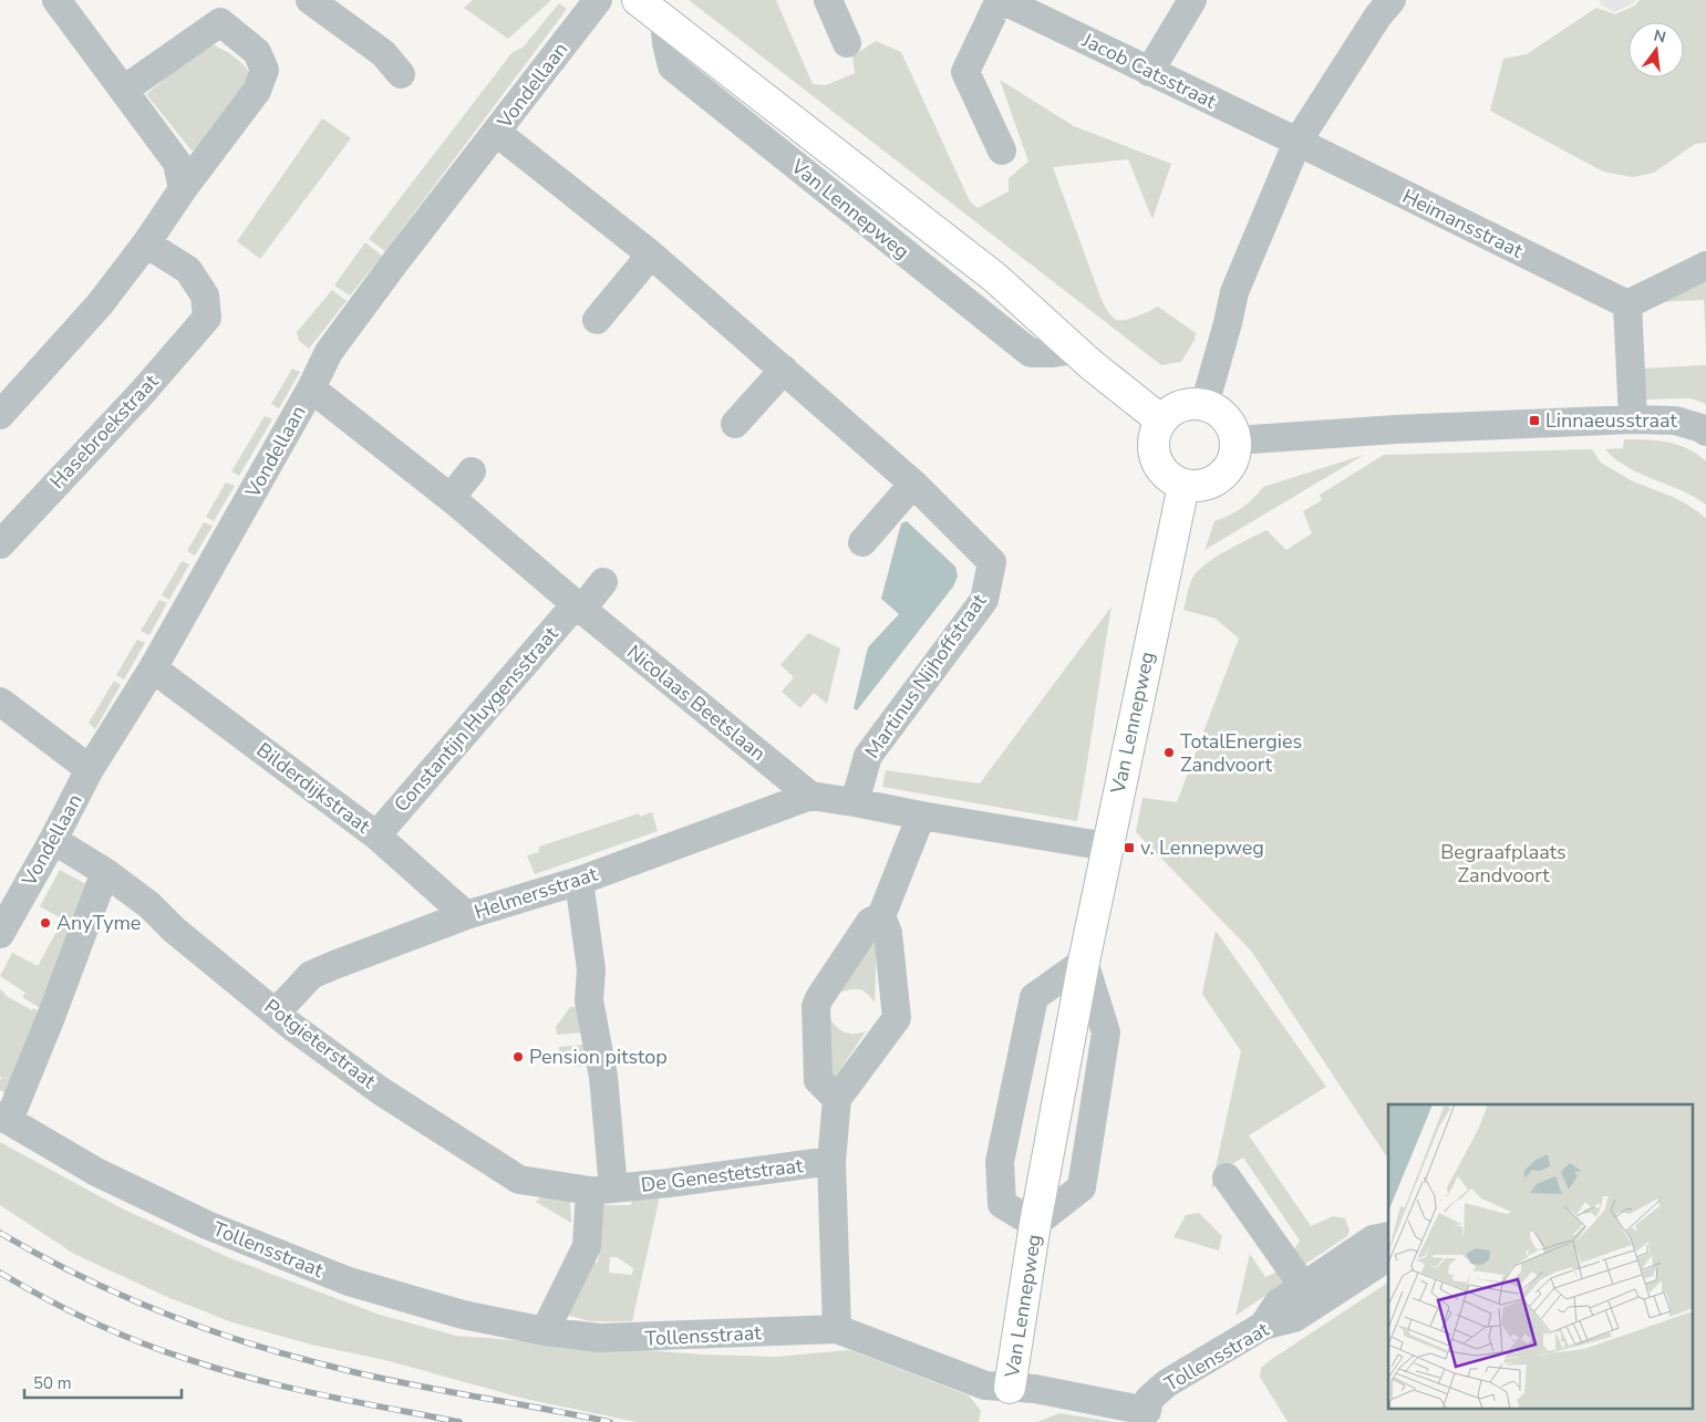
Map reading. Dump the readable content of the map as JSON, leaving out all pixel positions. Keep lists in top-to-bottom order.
{
  "streets": {
    "main road": ["Van Lennepweg"],
    "street": [
      "Jacob Catsstraat",
      "Vondellaan",
      "Heimansstraat",
      "Hasebroekstraat",
      "Martinus Nijhoffstraat",
      "Nicolaas Beetslaan",
      "Constantijn Huygensstraat",
      "Bilderdijkstraat",
      "Helmersstraat",
      "Potgieterstraat",
      "De Genestetstraat",
      "Tollensstraat"
    ]
  },
  "crossings": [
    ["Jacob Catsstraat", "Heimansstraat"],
    ["Vondellaan", "Martinus Nijhoffstraat"],
    ["Vondellaan", "Nicolaas Beetslaan"],
    ["Vondellaan", "Bilderdijkstraat"],
    ["Vondellaan", "Potgieterstraat"],
    ["Van Lennepweg", "Tollensstraat"],
    ["Nicolaas Beetslaan", "Constantijn Huygensstraat"],
    ["Nicolaas Beetslaan", "Helmersstraat"],
    ["Constantijn Huygensstraat", "Bilderdijkstraat"],
    ["Bilderdijkstraat", "Helmersstraat"],
    ["Helmersstraat", "Potgieterstraat"],
    ["Potgieterstraat", "De Genestetstraat"]
  ],
  "parks": ["Begraafplaats Zandvoort"],
  "places": {
    "transit": ["Linnaeusstraat", "v. Lennepweg"],
    "other": ["TotalEnergies Zandvoort", "AnyTyme", "Pension pitstop"]
  },
  "scale_bar": "50 m",
  "north": "top"
}
